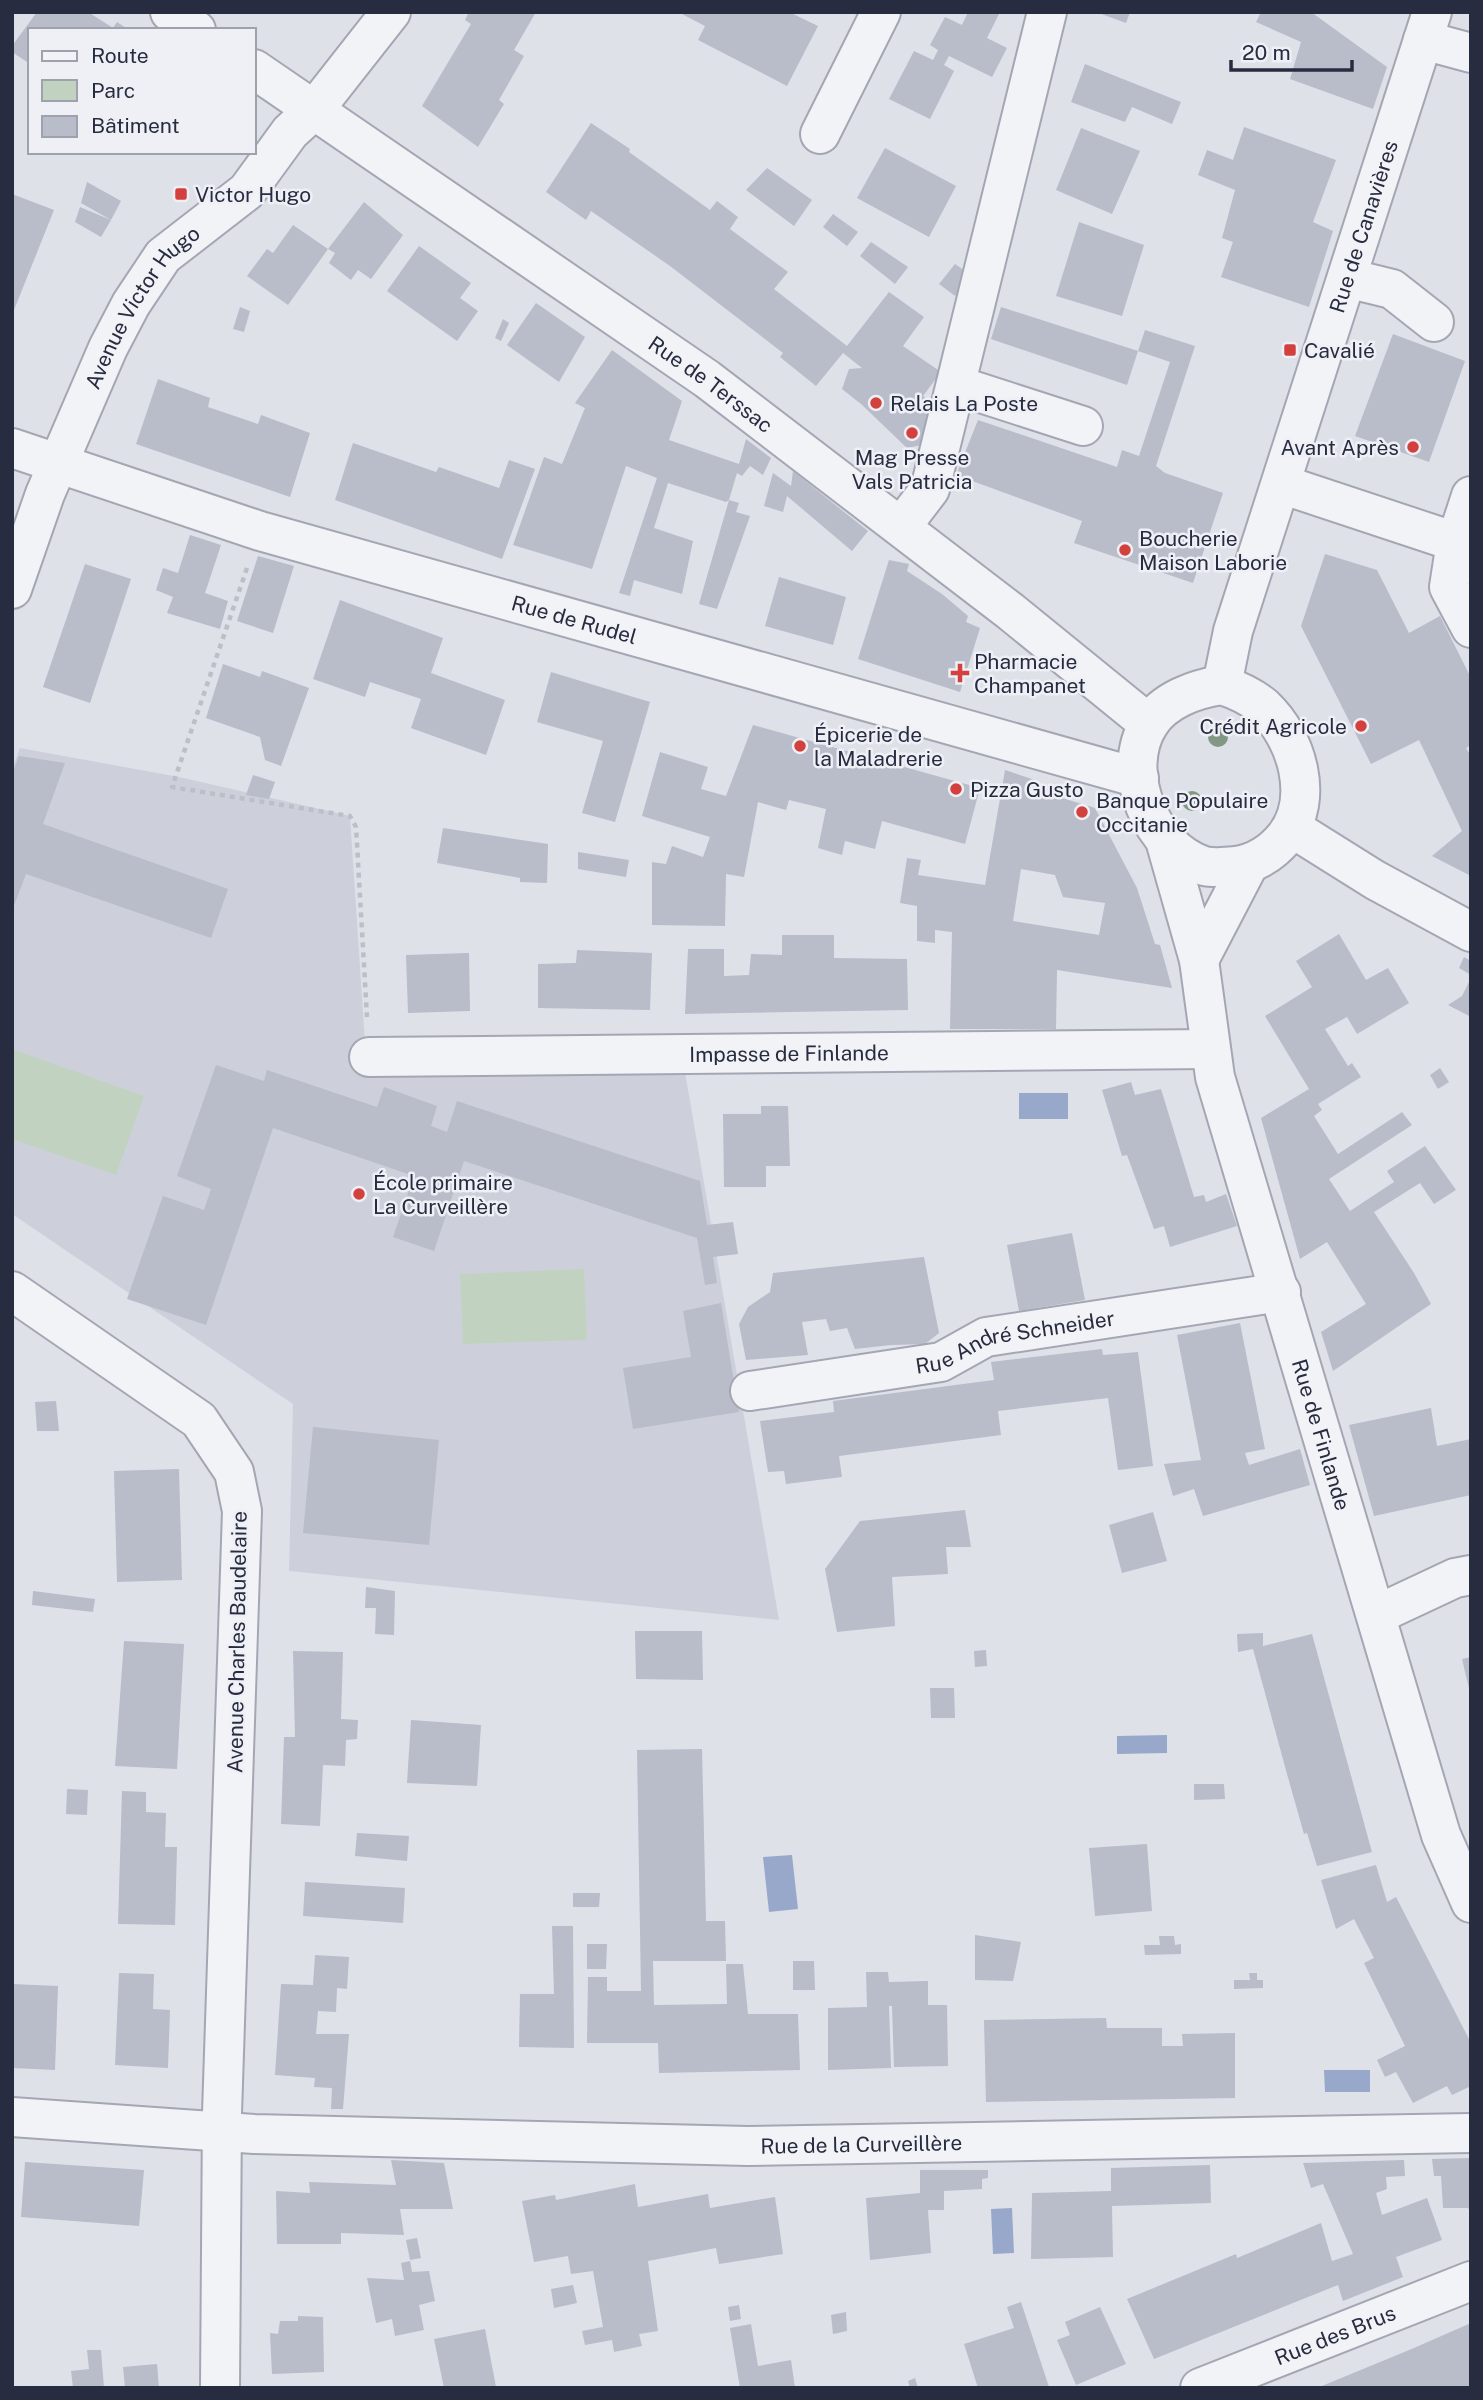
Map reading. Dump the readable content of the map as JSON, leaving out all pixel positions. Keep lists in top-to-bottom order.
{
  "streets": {
    "street": [
      "Rue de Canavières",
      "Avenue Victor Hugo",
      "Rue de Terssac",
      "Rue de Rudel",
      "Impasse de Finlande",
      "Rue André Schneider",
      "Rue de Finlande",
      "Avenue Charles Baudelaire",
      "Rue de la Curveillère",
      "Rue des Brus"
    ]
  },
  "crossings": [
    ["Rue de Canavières", "Rue de Terssac"],
    ["Rue de Canavières", "Rue de Rudel"],
    ["Rue de Canavières", "Rue de Finlande"],
    ["Avenue Victor Hugo", "Rue de Terssac"],
    ["Avenue Victor Hugo", "Rue de Rudel"],
    ["Rue de Terssac", "Rue de Rudel"],
    ["Rue de Terssac", "Rue de Finlande"],
    ["Rue de Rudel", "Rue de Finlande"],
    ["Impasse de Finlande", "Rue de Finlande"],
    ["Rue André Schneider", "Rue de Finlande"],
    ["Avenue Charles Baudelaire", "Rue de la Curveillère"]
  ],
  "places": {
    "transit": ["Victor Hugo", "Cavalié"],
    "other": [
      "Relais La Poste",
      "Mag Presse Vals Patricia",
      "Avant Après",
      "Boucherie Maison Laborie",
      "Crédit Agricole",
      "Épicerie de la Maladrerie",
      "Pizza Gusto",
      "Banque Populaire Occitanie",
      "École primaire La Curveillère"
    ],
    "health": ["Pharmacie Champanet"]
  },
  "legend": ["Route", "Parc", "Bâtiment"],
  "scale_bar": "20 m"
}
